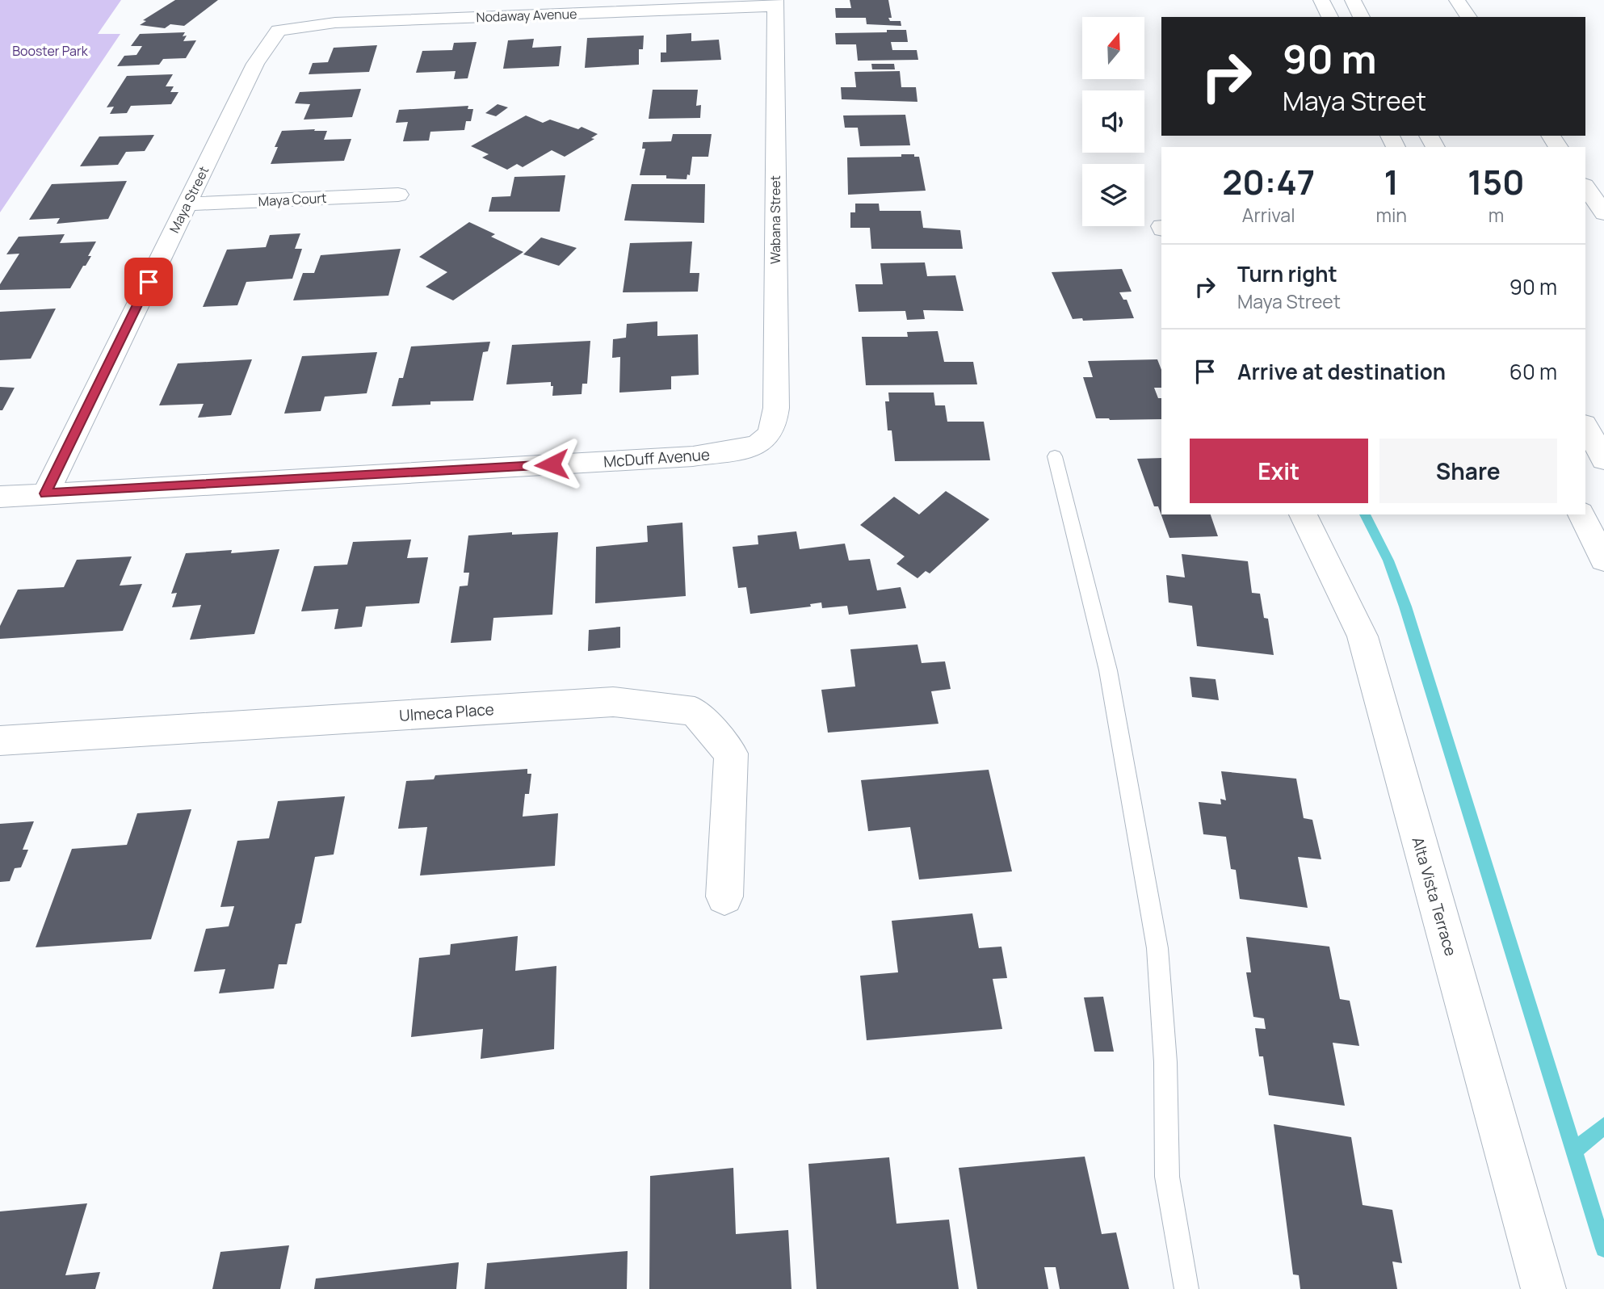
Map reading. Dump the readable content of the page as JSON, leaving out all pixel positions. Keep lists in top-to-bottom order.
{
  "streets": {
    "main road": [
      "Nodaway Avenue",
      "Maya Street",
      "Maya Court",
      "Wabana Street",
      "McDuff Avenue",
      "Ulmeca Place",
      "Alta Vista Terrace"
    ]
  },
  "crossings": [
    ["Nodaway Avenue", "Maya Street"],
    ["Nodaway Avenue", "Wabana Street"],
    ["Maya Street", "Maya Court"],
    ["Maya Street", "McDuff Avenue"],
    ["Wabana Street", "McDuff Avenue"]
  ],
  "parks": ["Booster Park"],
  "north": "top",
  "page": {
    "turn": ["90 m", "Maya Street"],
    "eta": [
      "20:47",
      "Arrival",
      "1",
      "min",
      "150",
      "m"
    ],
    "list": [
      {
        "name": "Turn right",
        "note": "Maya Street",
        "value": "90 m"
      },
      {
        "name": "Arrive at destination",
        "value": "60 m"
      }
    ],
    "buttons": ["Exit", "Share"]
  }
}
